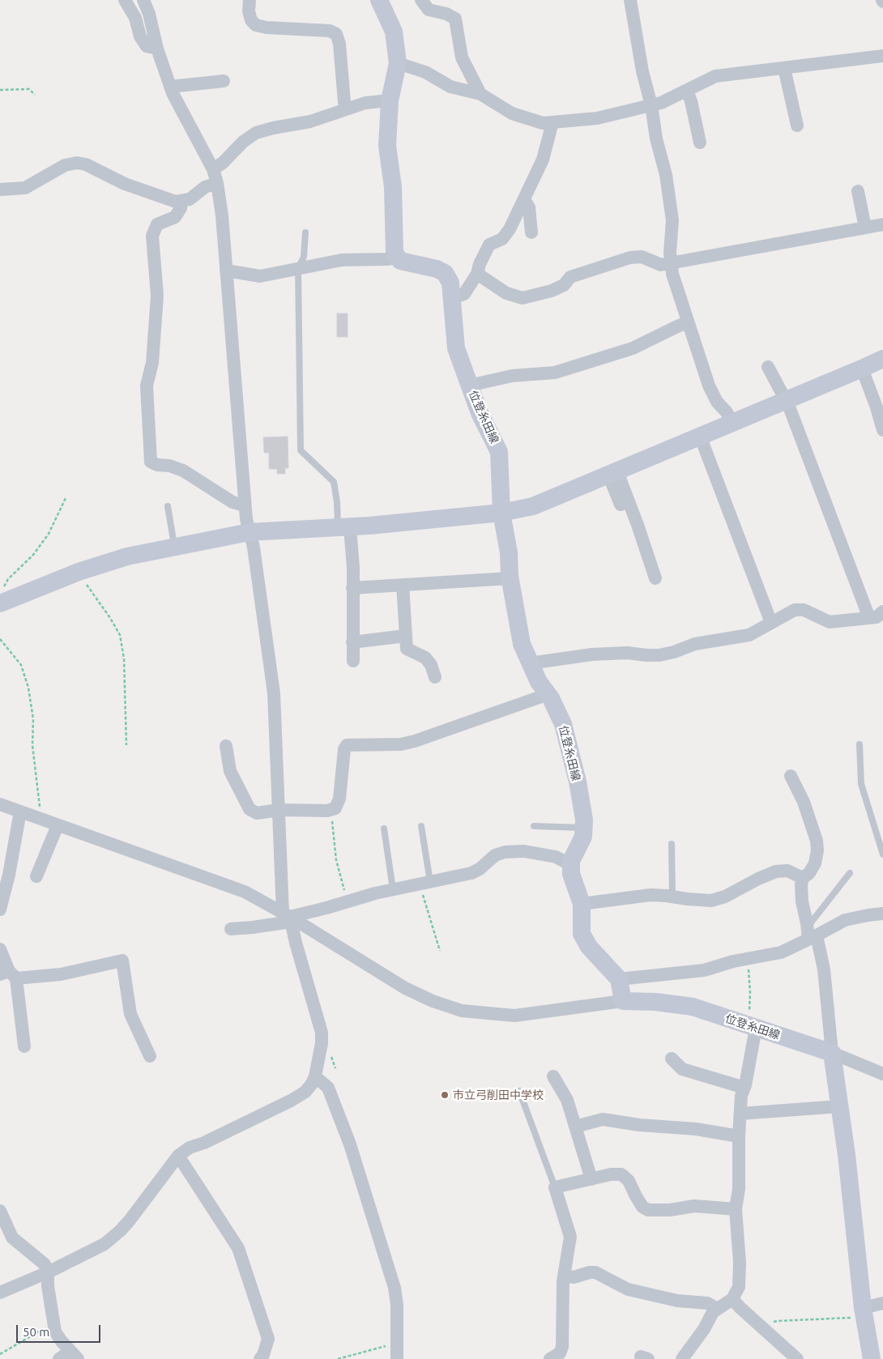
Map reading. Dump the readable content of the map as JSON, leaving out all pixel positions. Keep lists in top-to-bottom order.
{
  "streets": {
    "main road": ["位登糸田線"]
  },
  "places": ["市立弓削田中学校"],
  "scale_bar": "50 m"
}
